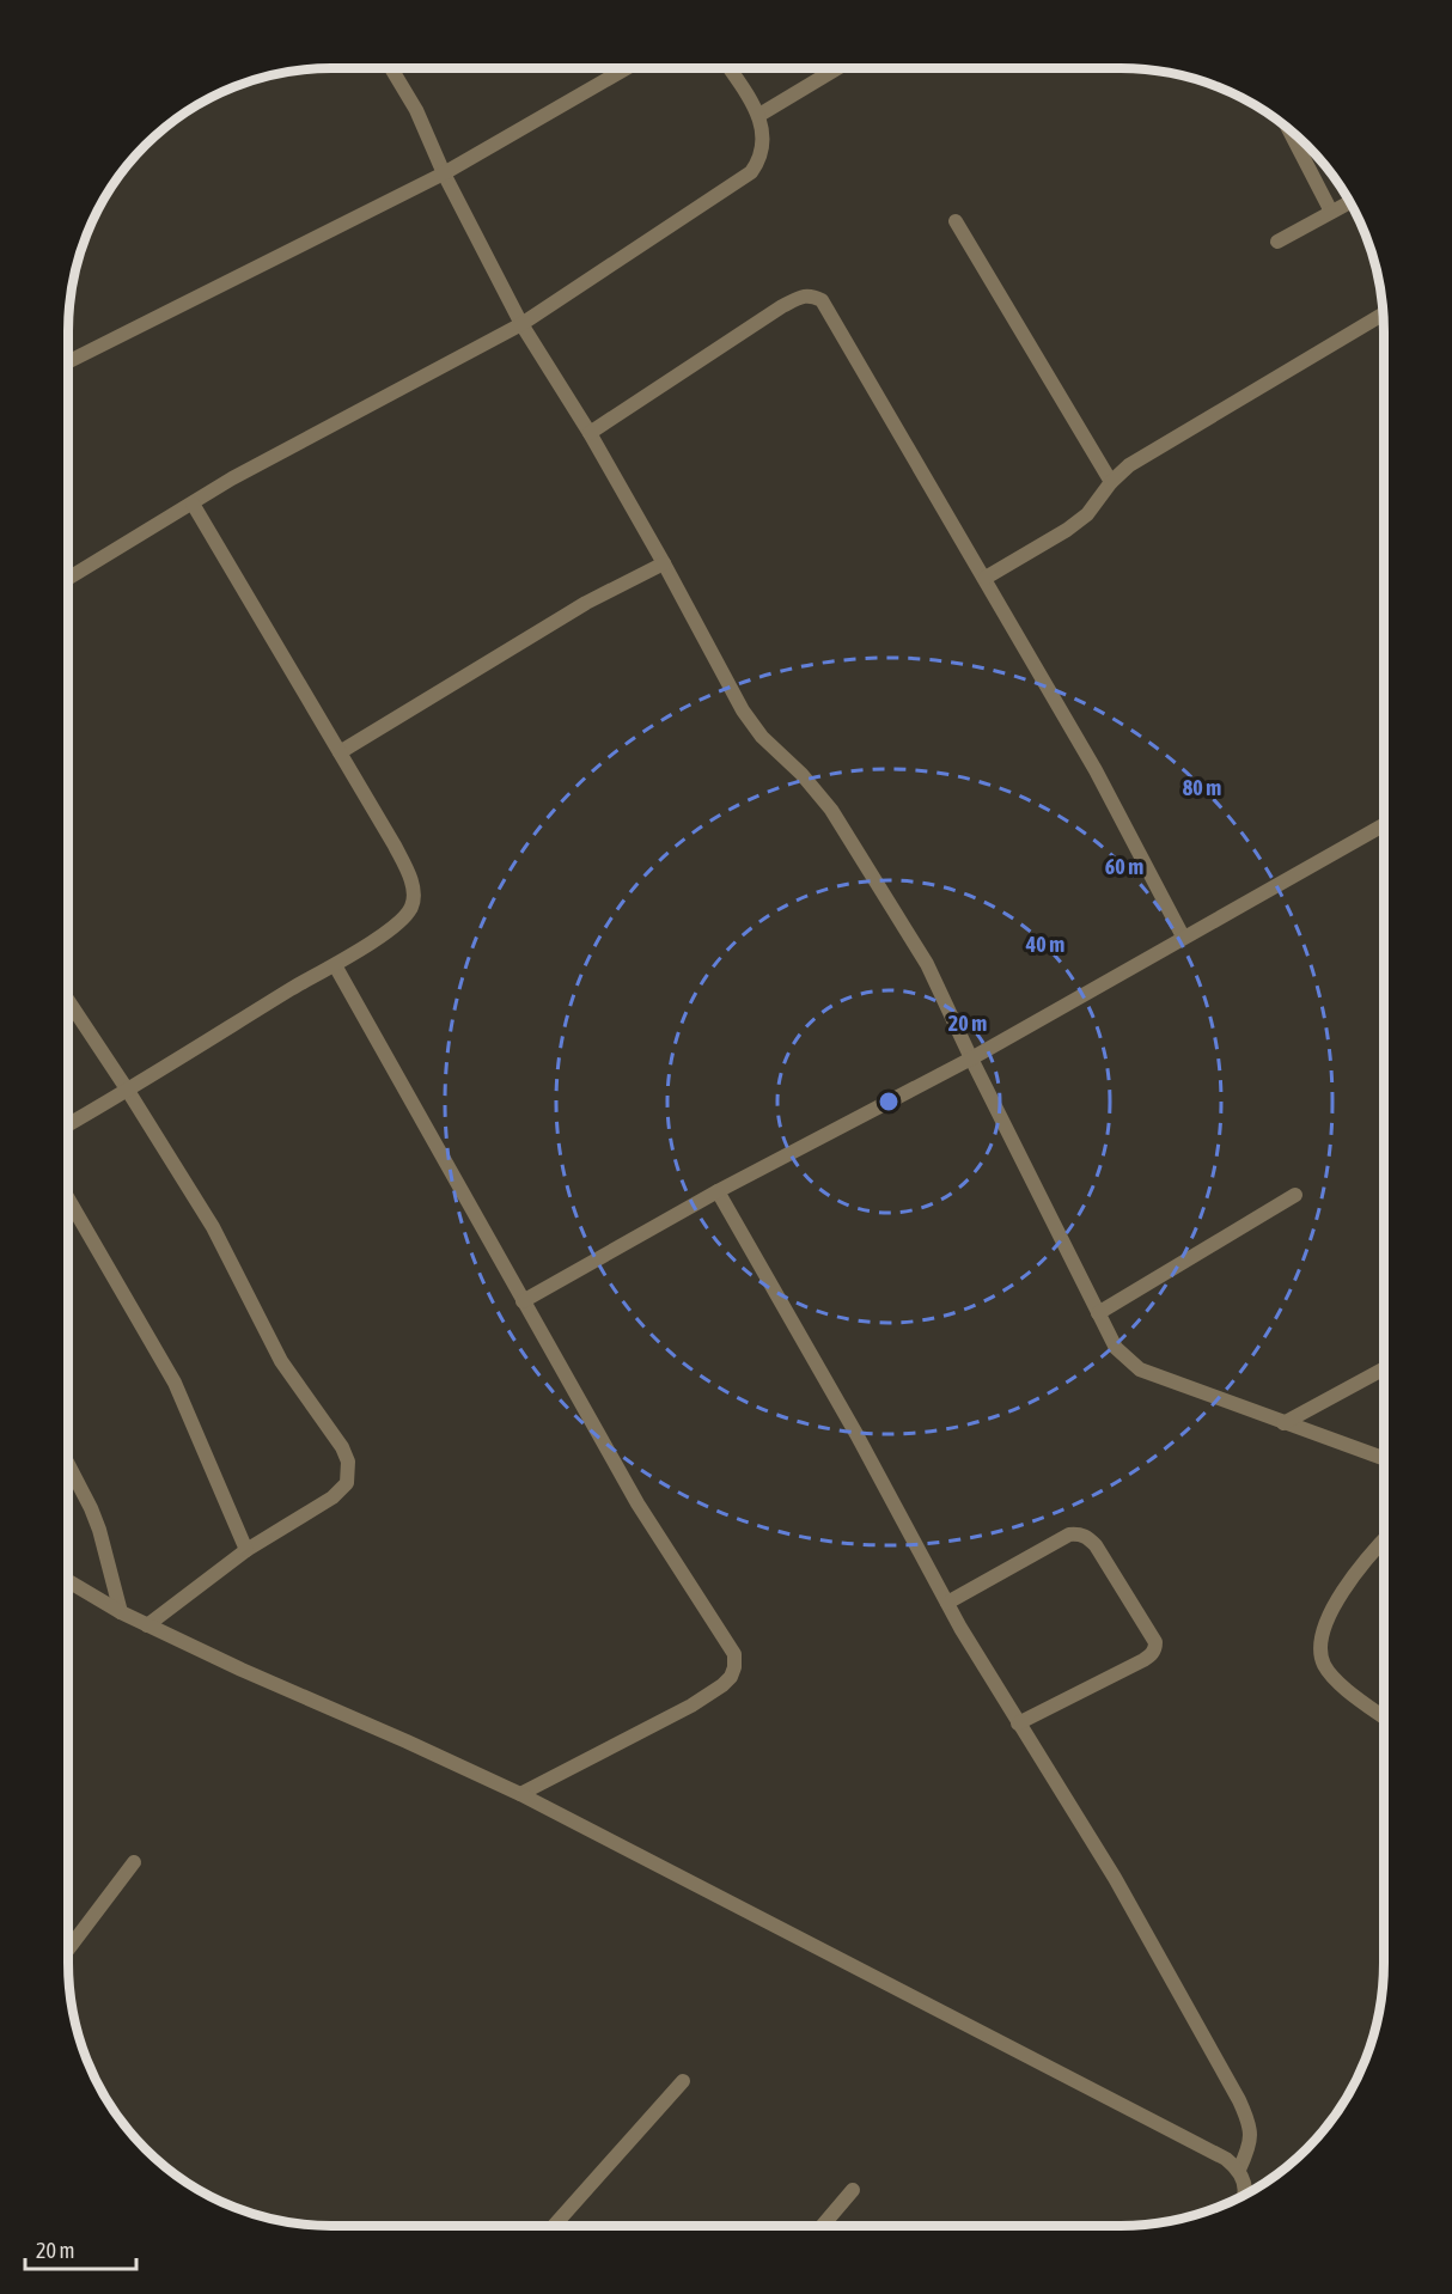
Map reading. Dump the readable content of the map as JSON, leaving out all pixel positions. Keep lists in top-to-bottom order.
{
  "scale_bar": "20 m",
  "rings": [
    "80 m",
    "60 m",
    "40 m",
    "20 m"
  ]
}
